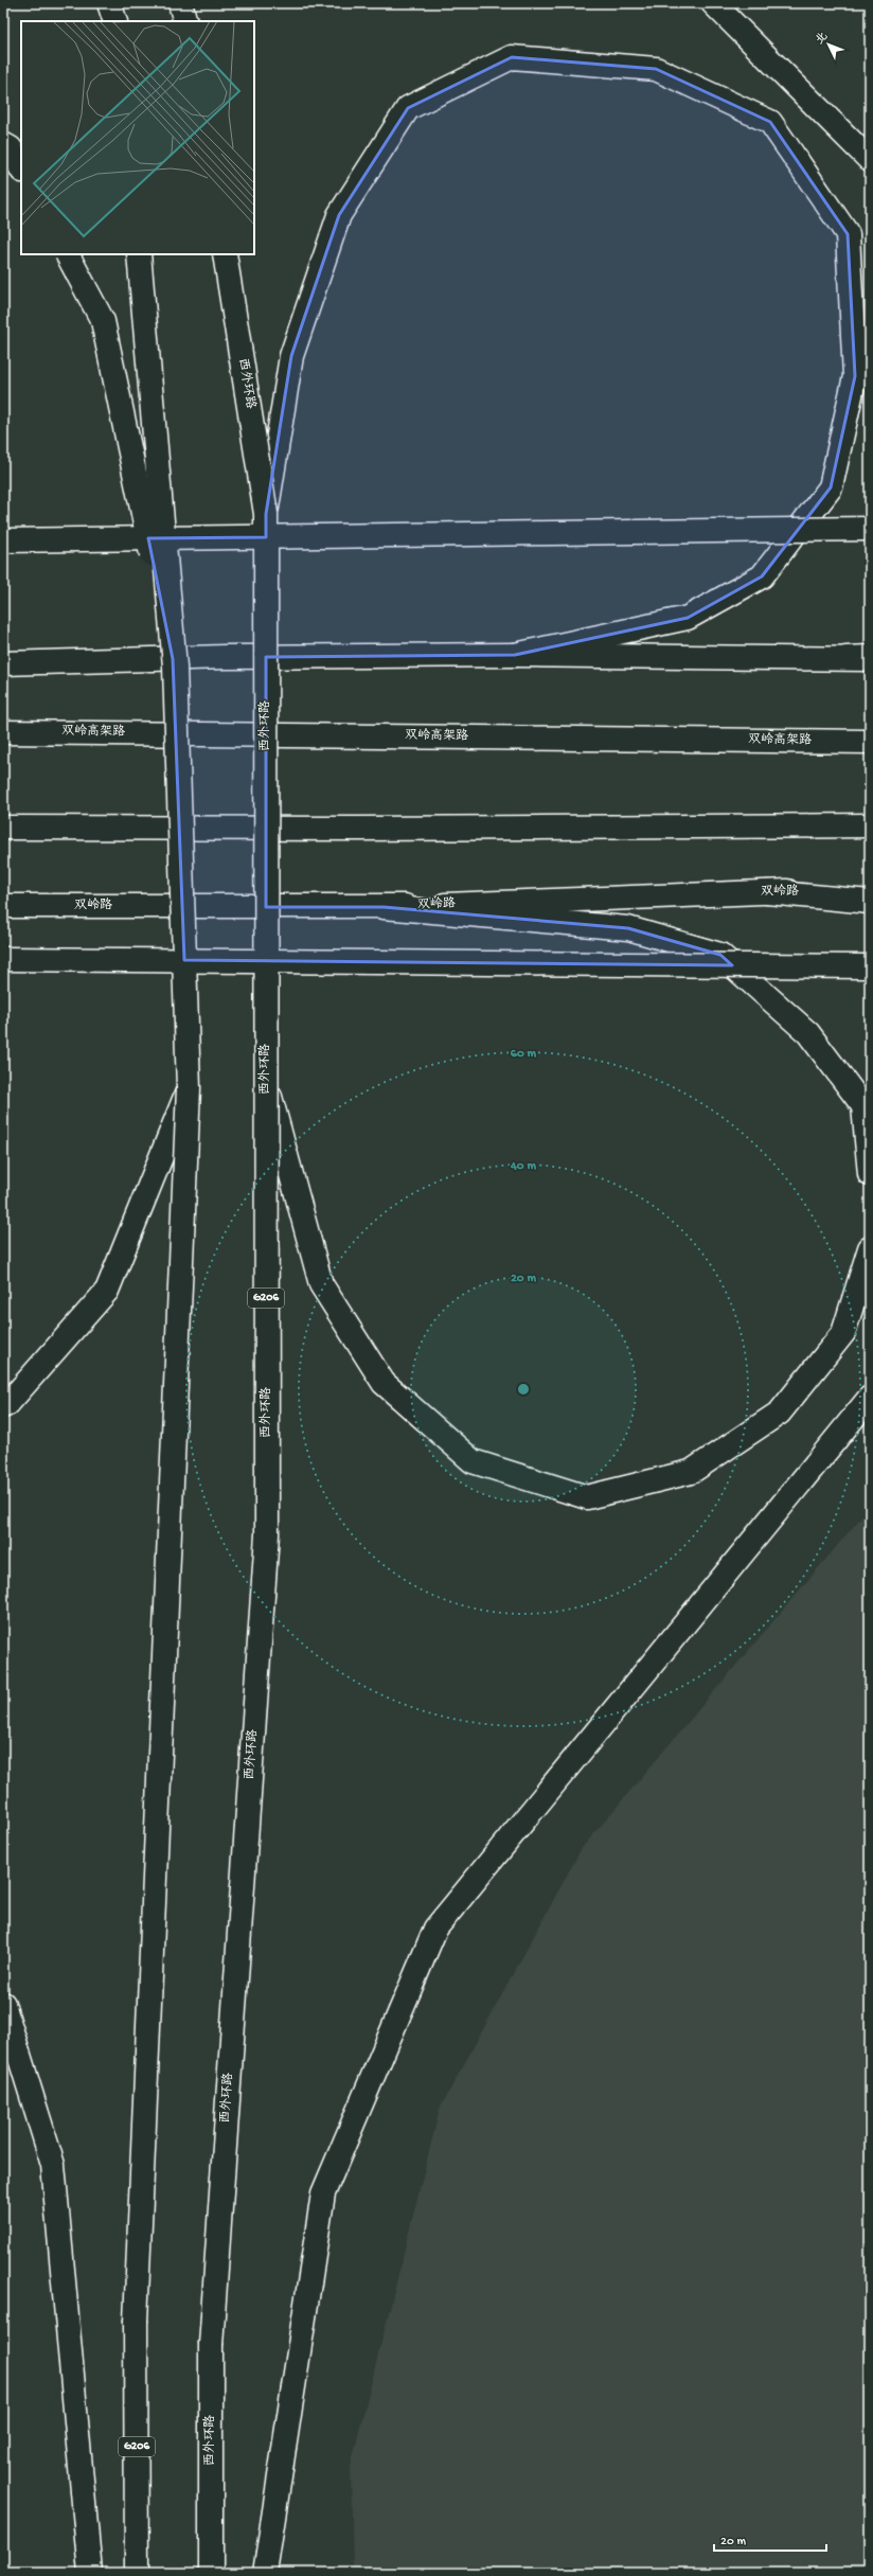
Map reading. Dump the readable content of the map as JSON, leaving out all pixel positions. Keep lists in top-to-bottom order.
{
  "streets": {
    "main road": [
      "西外环路",
      "双岭高架路",
      "双岭路",
      "G206"
    ]
  },
  "scale_bar": "20 m",
  "north": "top left",
  "rings": ["60 m", "40 m", "20 m"]
}
